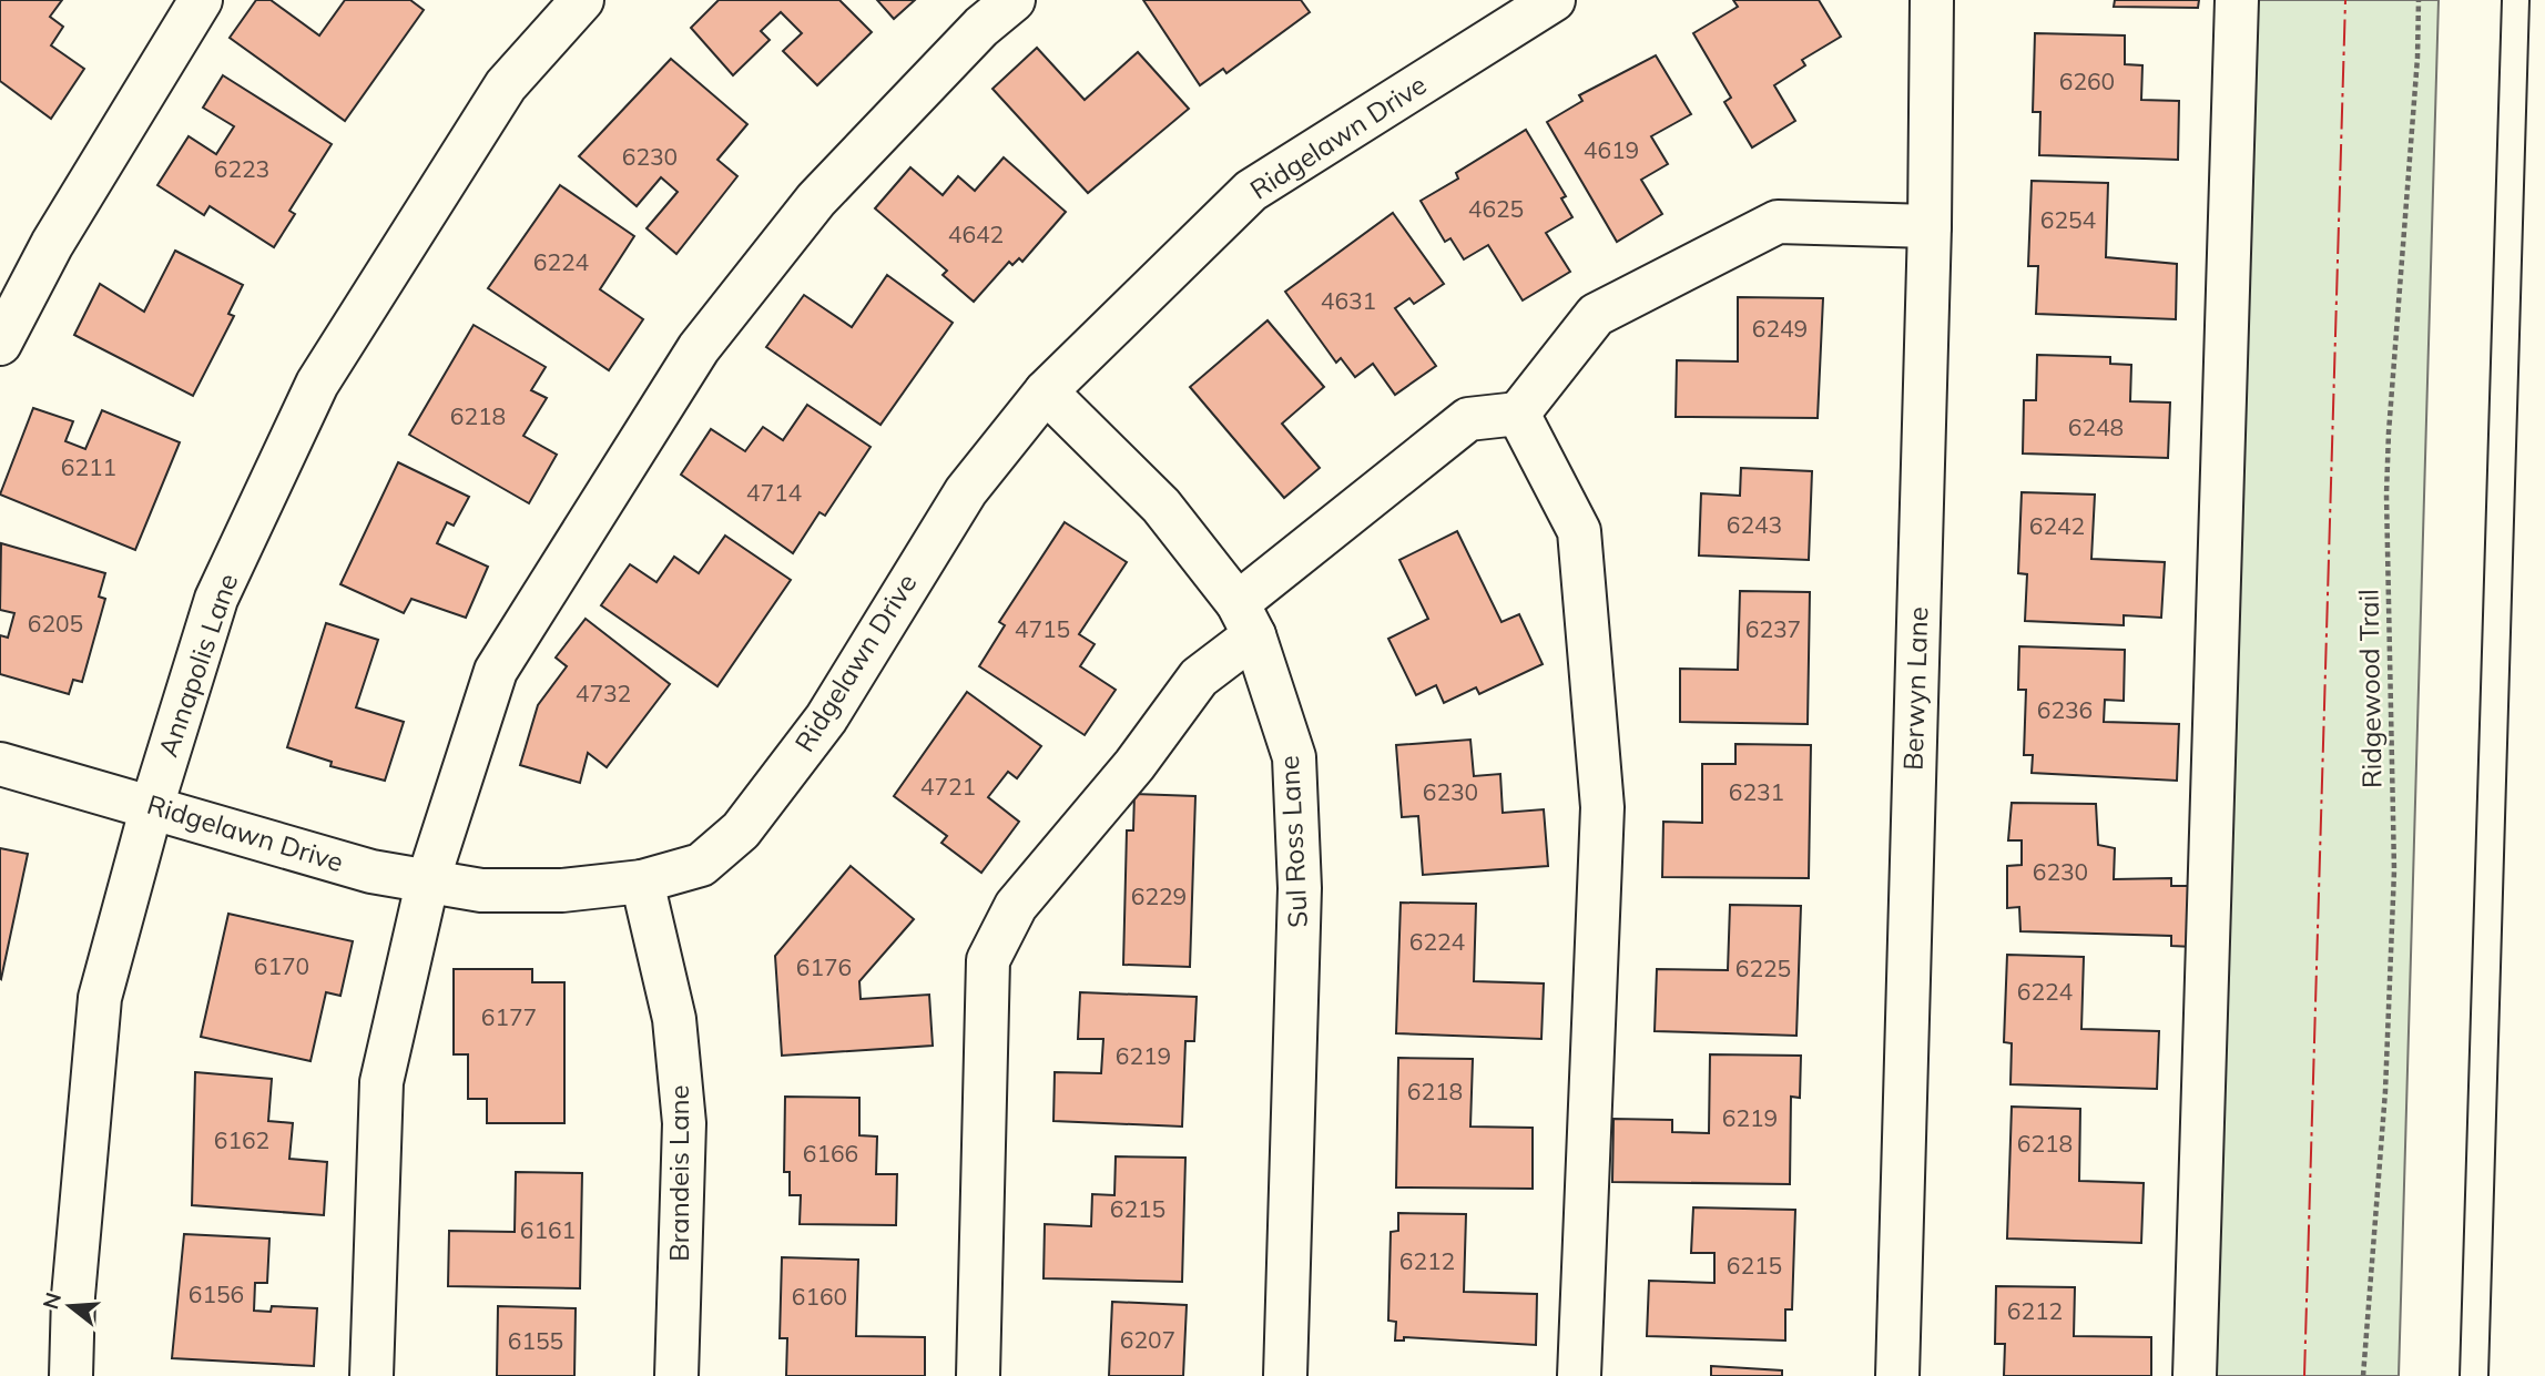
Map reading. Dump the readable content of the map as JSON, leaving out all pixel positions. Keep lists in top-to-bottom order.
{
  "streets": {
    "street": [
      "Ridgelawn Drive",
      "Annapolis Lane",
      "Berwyn Lane",
      "Sul Ross Lane",
      "Brandeis Lane"
    ],
    "path": ["Ridgewood Trail"]
  },
  "crossings": [
    ["Ridgelawn Drive", "Annapolis Lane"],
    ["Ridgelawn Drive", "Sul Ross Lane"],
    ["Ridgelawn Drive", "Brandeis Lane"]
  ],
  "house_numbers": [
    "6260",
    "4619",
    "6230",
    "6223",
    "4625",
    "6254",
    "4642",
    "6224",
    "4631",
    "6249",
    "6218",
    "6248",
    "6211",
    "4714",
    "6243",
    "6242",
    "6205",
    "4715",
    "6237",
    "4732",
    "6236",
    "4721",
    "6230",
    "6231",
    "6230",
    "6229",
    "6224",
    "6170",
    "6176",
    "6225",
    "6224",
    "6177",
    "6219",
    "6218",
    "6219",
    "6162",
    "6218",
    "6166",
    "6215",
    "6161",
    "6212",
    "6215",
    "6156",
    "6160",
    "6212",
    "6207",
    "6155"
  ],
  "north": "left"
}
